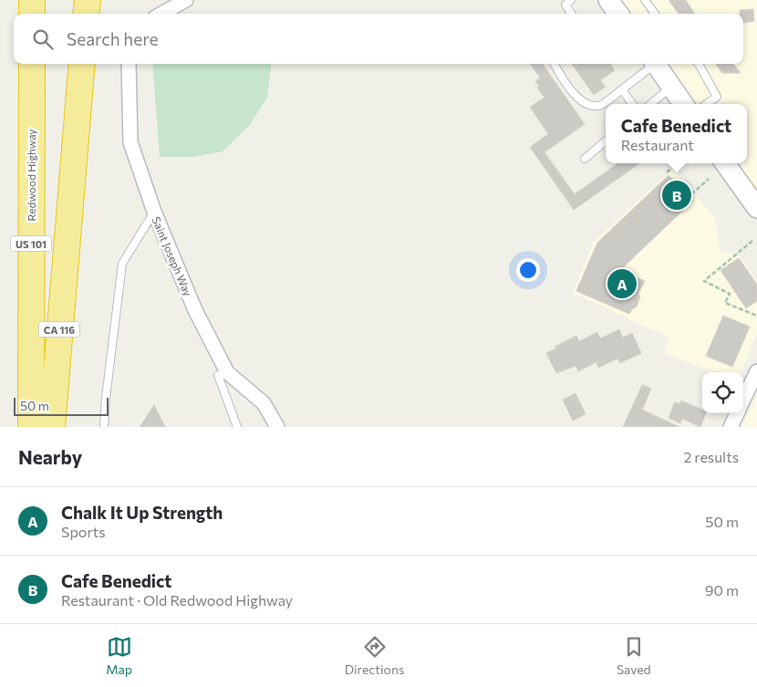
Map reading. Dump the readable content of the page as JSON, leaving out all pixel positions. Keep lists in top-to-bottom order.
{
  "streets": {
    "highway": ["Redwood Highway", "US 101", "CA 116"],
    "street": ["Saint Joseph Way"]
  },
  "scale_bar": "50 m",
  "page": {
    "search": "Search here",
    "popup": ["Cafe Benedict", "Restaurant"],
    "pins": ["B", "A"],
    "scale": "50 m",
    "heading": ["Nearby", "2 results"],
    "list": [
      {
        "mark": "A",
        "name": "Chalk It Up Strength",
        "note": "Sports",
        "value": "50 m"
      },
      {
        "mark": "B",
        "name": "Cafe Benedict",
        "note": "Restaurant · Old Redwood Highway",
        "value": "90 m"
      }
    ],
    "nav": ["Map", "Directions", "Saved"]
  }
}
